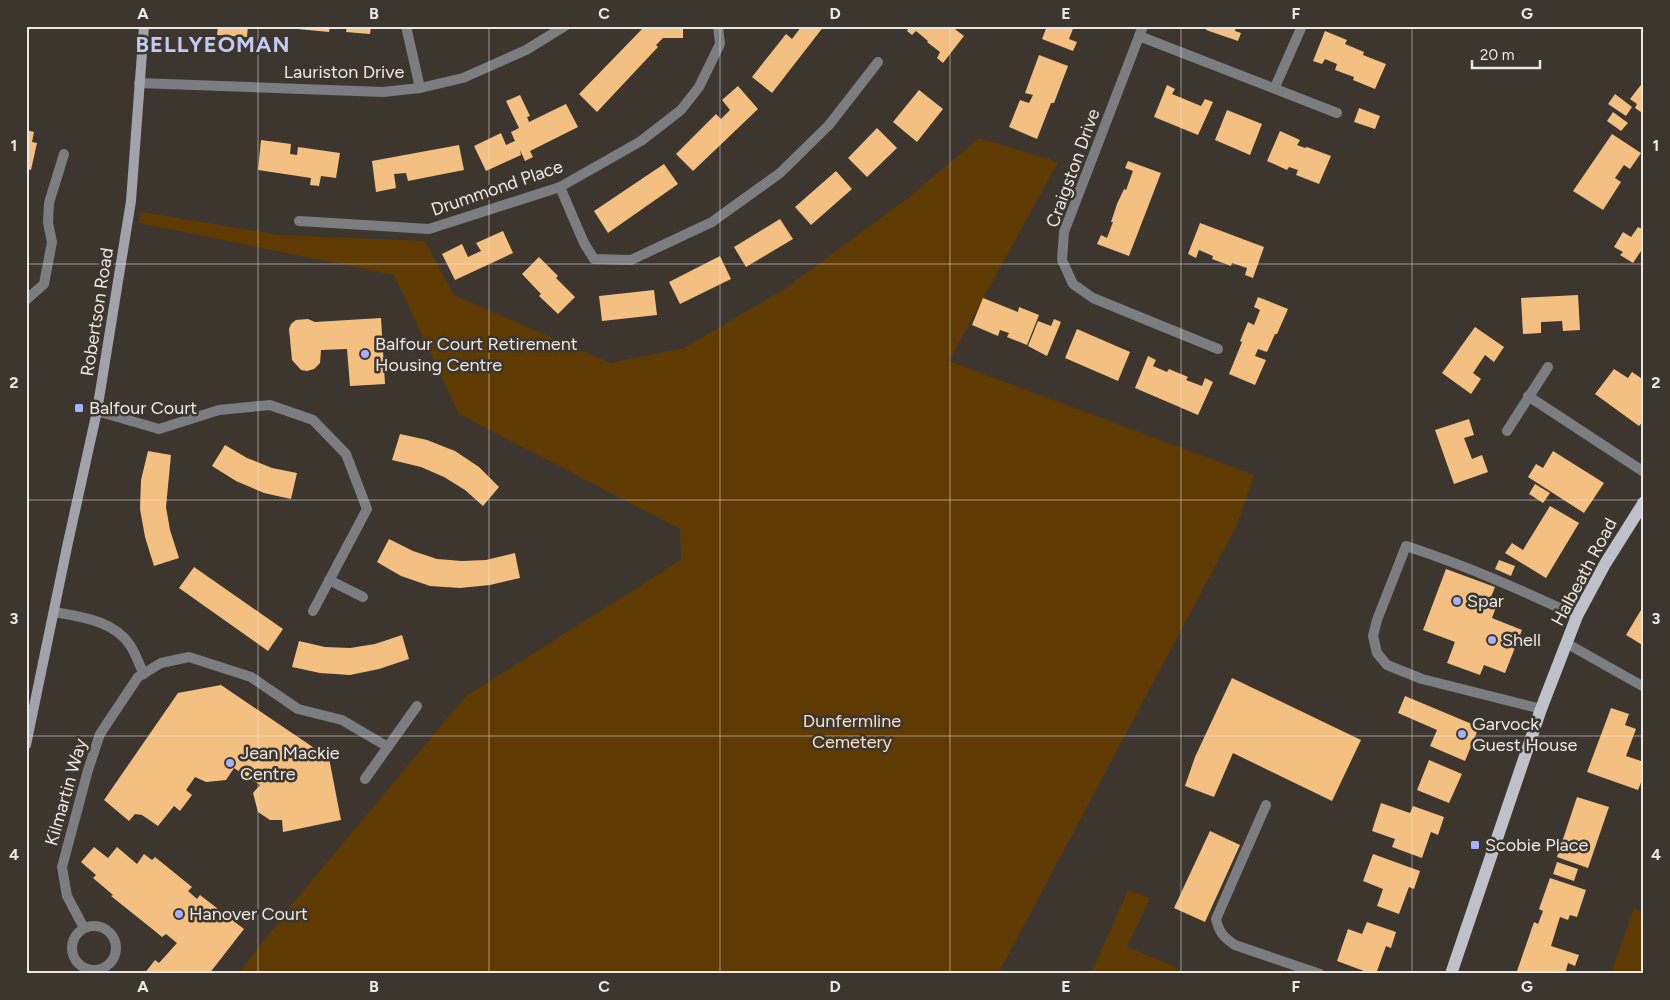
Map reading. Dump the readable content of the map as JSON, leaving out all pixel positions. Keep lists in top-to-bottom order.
{
  "streets": {
    "main road": ["Halbeath Road"],
    "street": [
      "Lauriston Drive",
      "Craigston Drive",
      "Drummond Place",
      "Robertson Road",
      "Kilmartin Way"
    ]
  },
  "crossings": [
    ["Lauriston Drive", "Robertson Road"]
  ],
  "districts": ["BELLYEOMAN"],
  "parks": ["Dunfermline Cemetery"],
  "places": {
    "other": [
      "Balfour Court Retirement Housing Centre",
      "Spar",
      "Shell",
      "Garvock Guest House",
      "Jean Mackie Centre",
      "Hanover Court"
    ],
    "transit": ["Balfour Court", "Scobie Place"]
  },
  "scale_bar": "20 m",
  "grid": {
    "columns": [
      "A",
      "B",
      "C",
      "D",
      "E",
      "F",
      "G"
    ],
    "rows": [
      "1",
      "2",
      "3",
      "4"
    ]
  }
}
